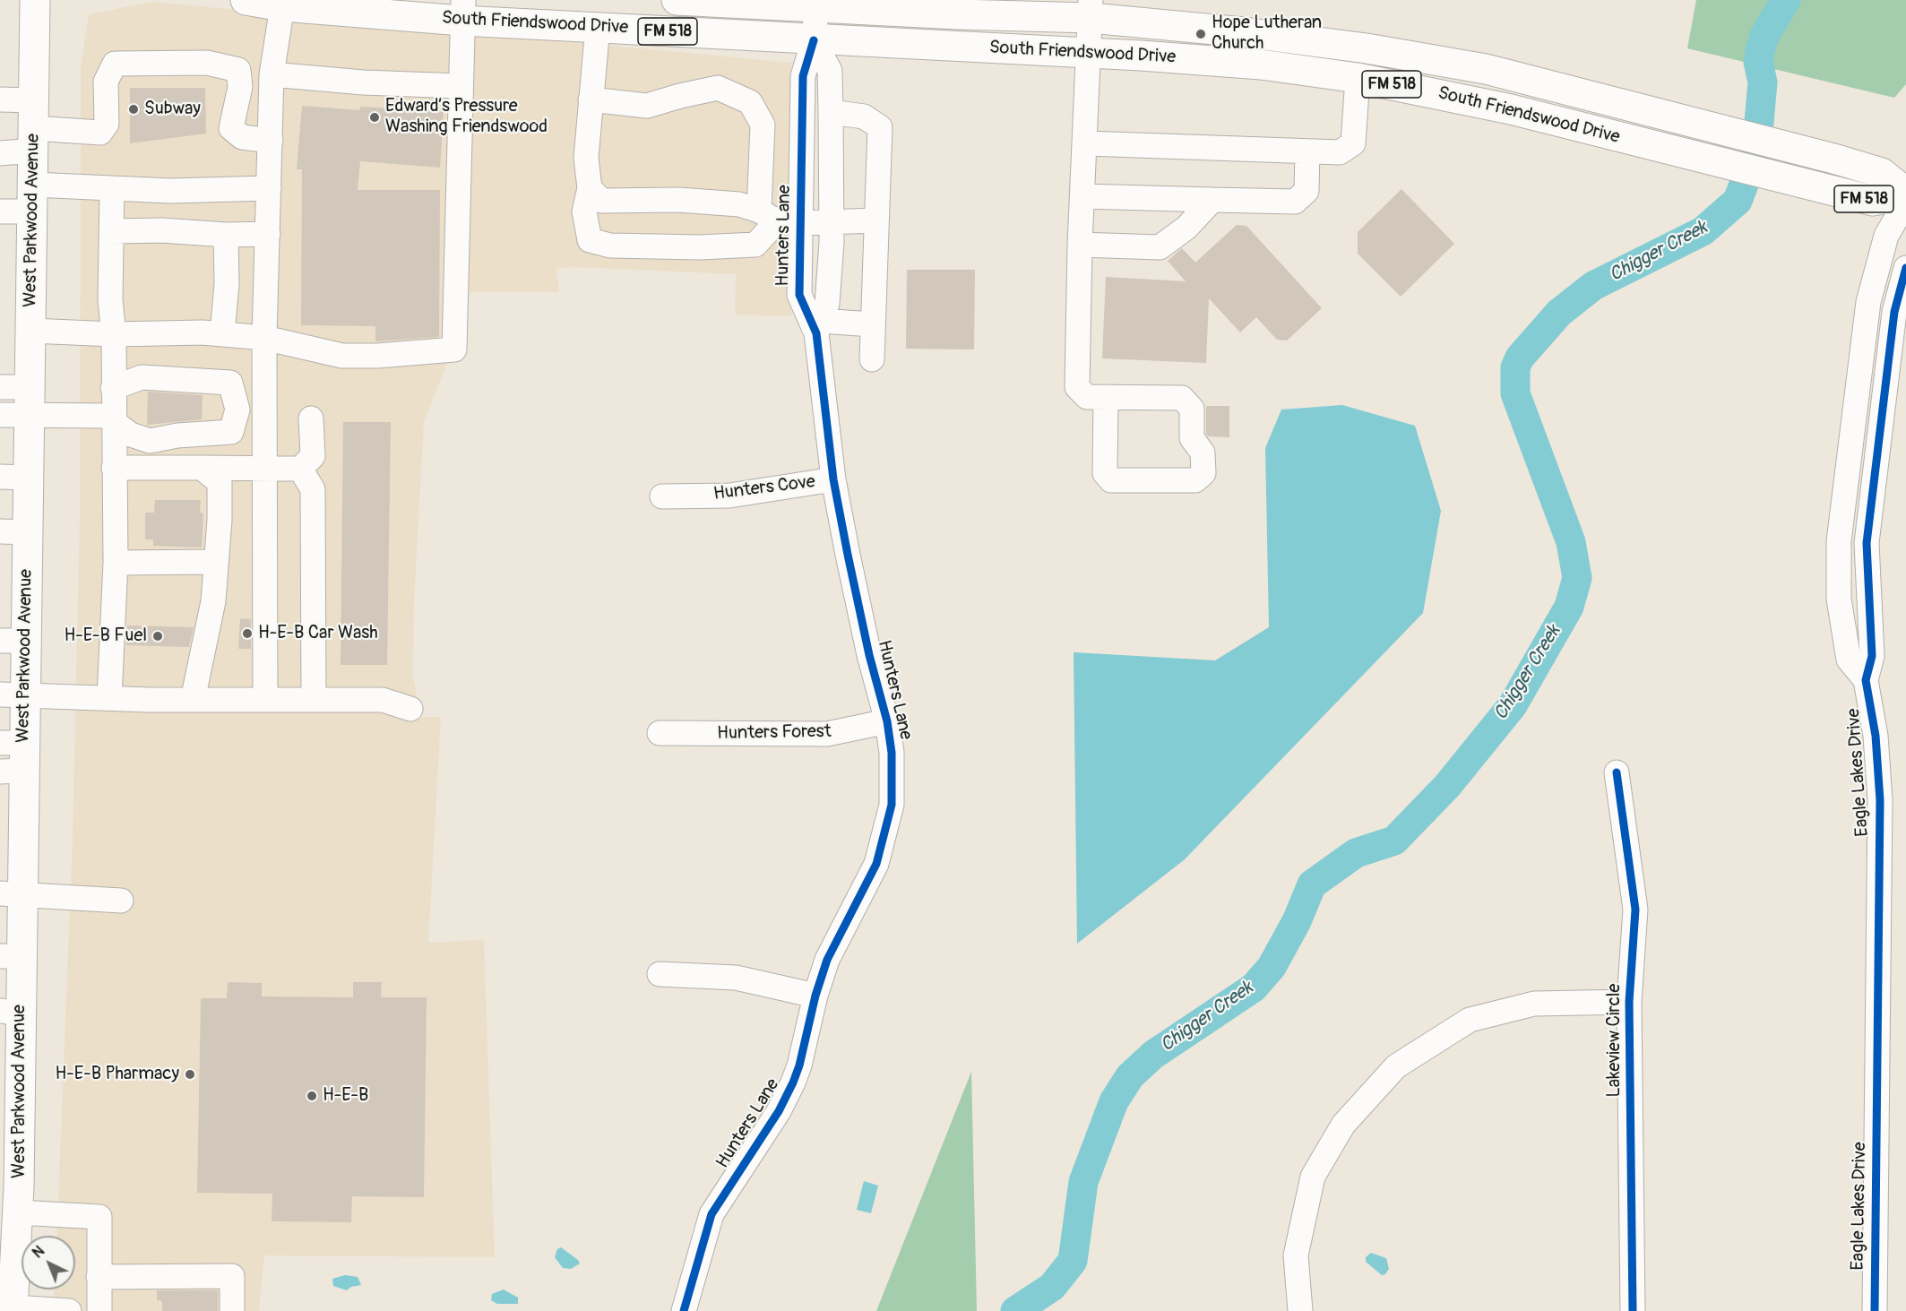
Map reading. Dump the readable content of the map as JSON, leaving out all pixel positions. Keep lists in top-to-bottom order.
{
  "streets": {
    "main road": ["South Friendswood Drive", "FM 518", "West Parkwood Avenue"],
    "street": [
      "Hunters Lane",
      "Hunters Cove",
      "Hunters Forest",
      "Eagle Lakes Drive",
      "Lakeview Circle"
    ]
  },
  "crossings": [
    ["South Friendswood Drive", "Hunters Lane"],
    ["Hunters Lane", "Hunters Cove"],
    ["Hunters Lane", "Hunters Forest"]
  ],
  "water": ["Chigger Creek"],
  "places": [
    "Hope Lutheran Church",
    "Subway",
    "Edward’s Pressure Washing Friendswood",
    "H-E-B Car Wash",
    "H-E-B Fuel",
    "H-E-B Pharmacy",
    "H-E-B"
  ],
  "north": "top left"
}
